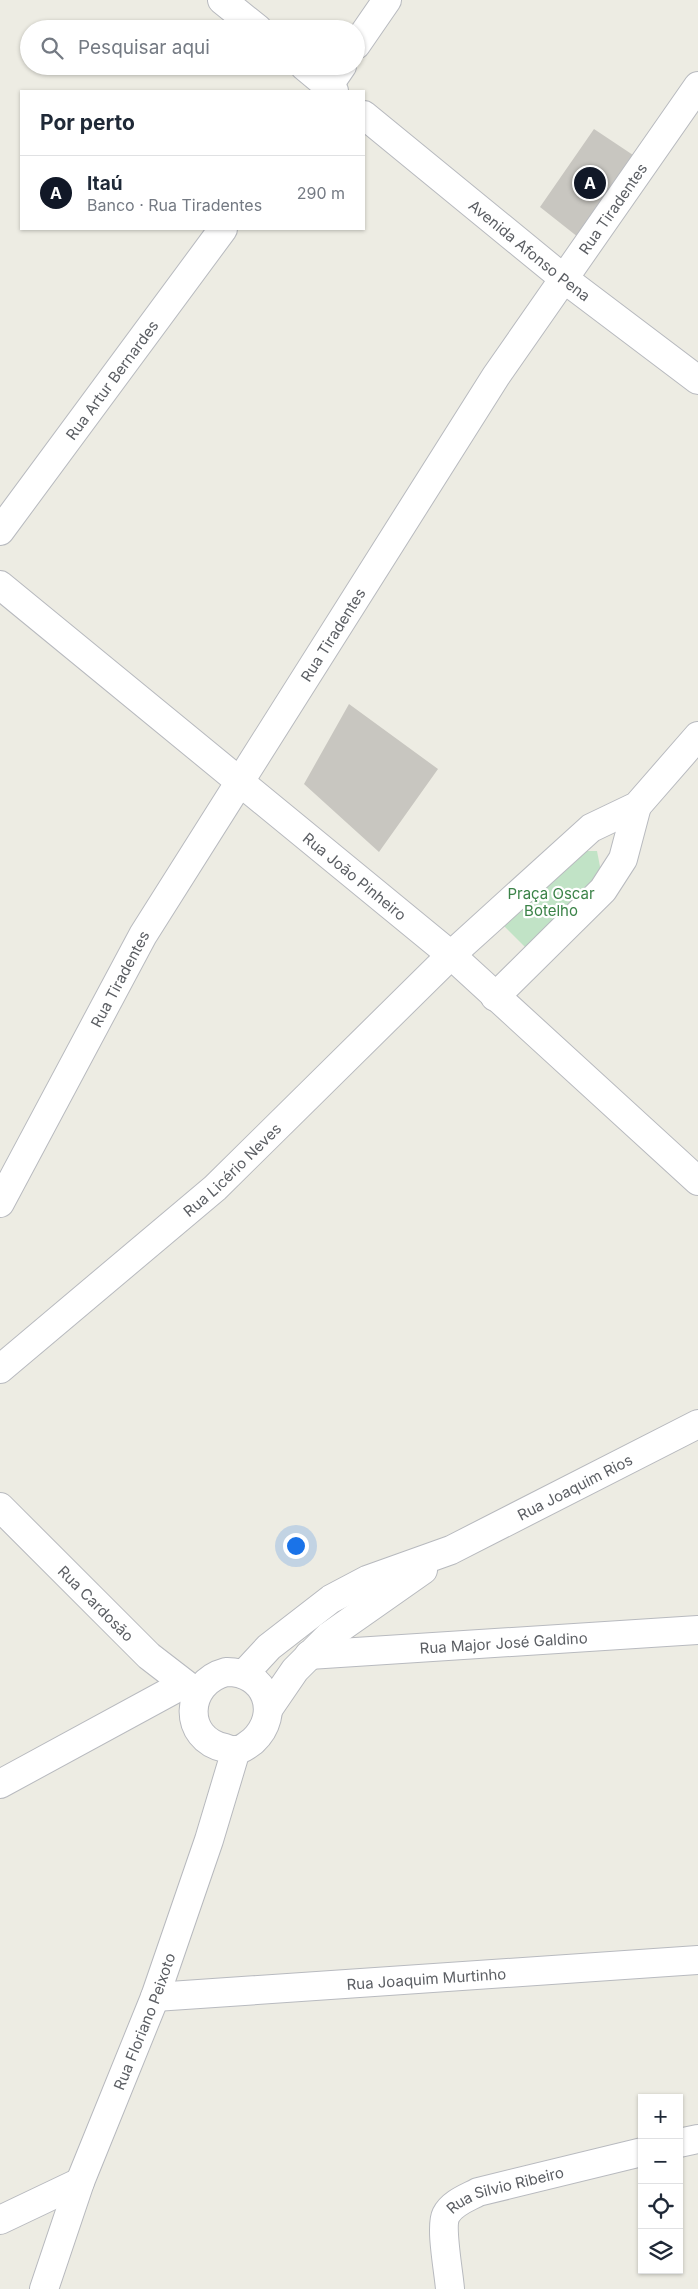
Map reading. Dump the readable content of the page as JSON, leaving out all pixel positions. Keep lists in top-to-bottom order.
{
  "streets": {
    "street": [
      "Rua Tiradentes",
      "Avenida Afonso Pena",
      "Rua Artur Bernardes",
      "Rua João Pinheiro",
      "Rua Licério Neves",
      "Rua Joaquim Rios",
      "Rua Cardosão",
      "Rua Major José Galdino",
      "Rua Joaquim Murtinho",
      "Rua Floriano Peixoto",
      "Rua Silvio Ribeiro"
    ]
  },
  "crossings": [
    ["Rua Tiradentes", "Avenida Afonso Pena"],
    ["Rua Tiradentes", "Rua João Pinheiro"],
    ["Rua João Pinheiro", "Rua Licério Neves"],
    ["Rua Joaquim Rios", "Rua Cardosão"],
    ["Rua Joaquim Rios", "Rua Major José Galdino"],
    ["Rua Joaquim Rios", "Rua Floriano Peixoto"],
    ["Rua Cardosão", "Rua Floriano Peixoto"],
    ["Rua Joaquim Murtinho", "Rua Floriano Peixoto"]
  ],
  "parks": ["Praça Oscar Botelho"],
  "page": {
    "search": "Pesquisar aqui",
    "heading": "Por perto",
    "list": [
      {
        "mark": "A",
        "name": "Itaú",
        "note": "Banco · Rua Tiradentes",
        "value": "290 m"
      }
    ],
    "pins": "A",
    "map_buttons": ["+", "−"]
  }
}
